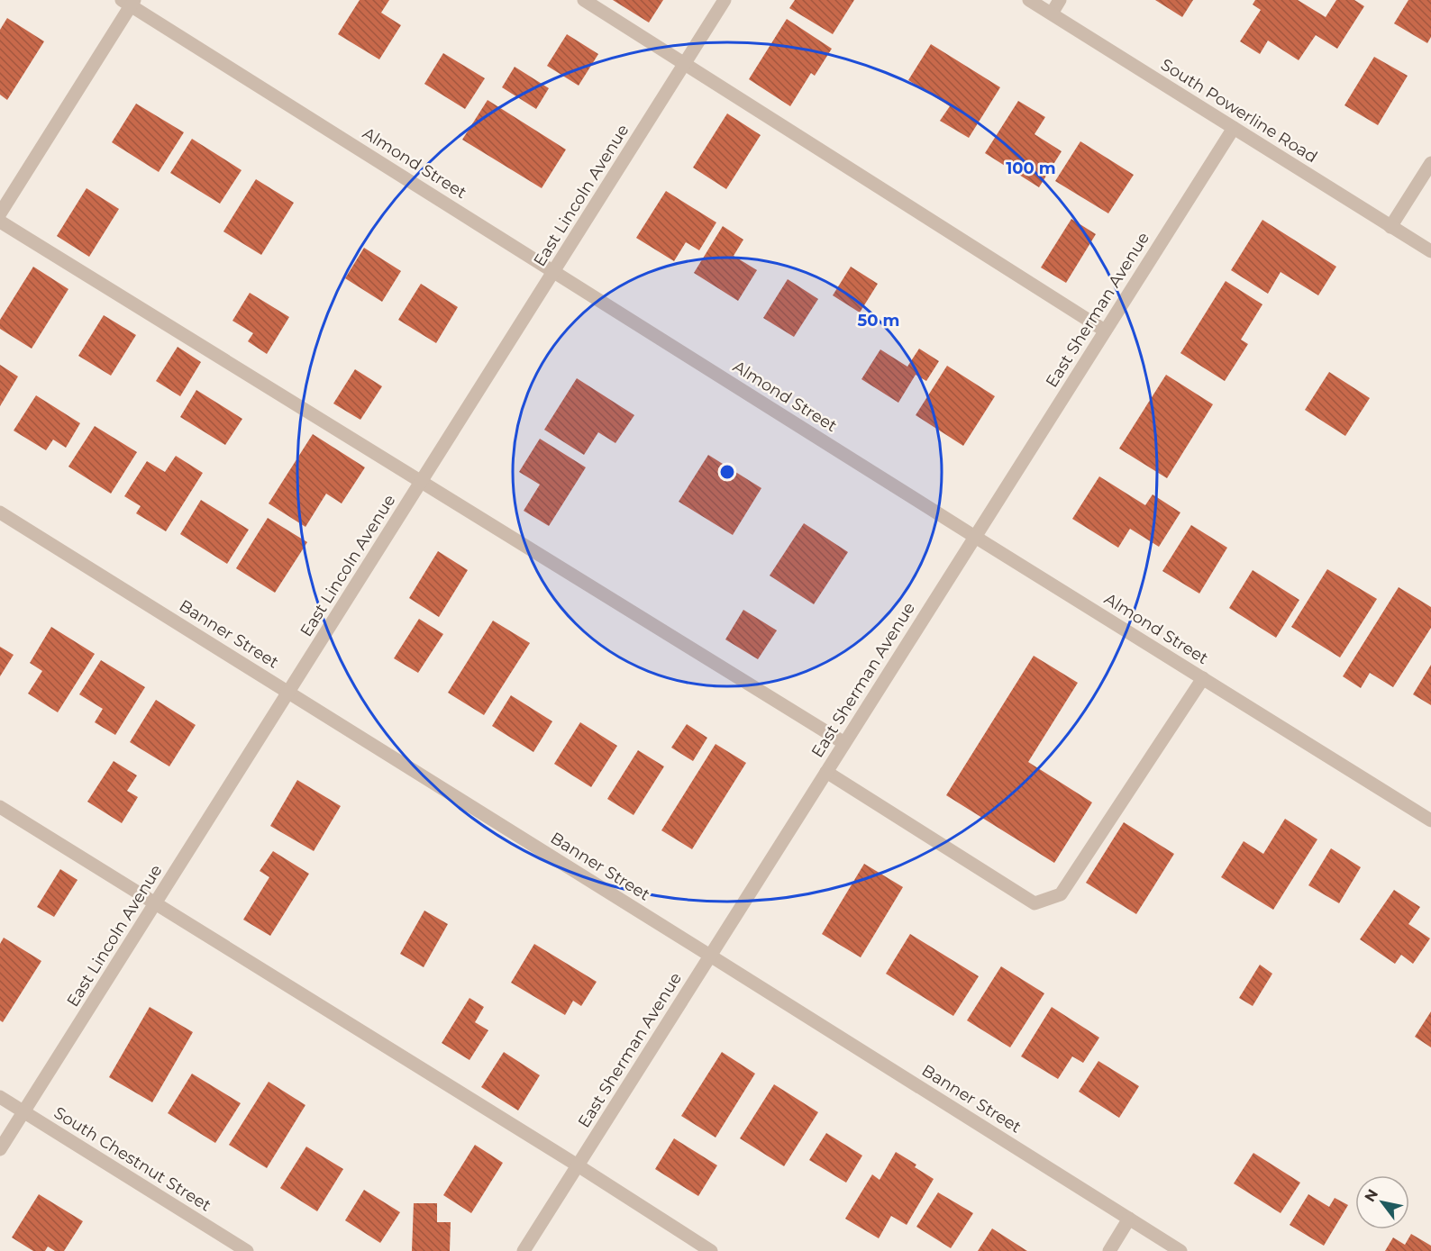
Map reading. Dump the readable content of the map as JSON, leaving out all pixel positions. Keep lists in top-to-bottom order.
{
  "streets": {
    "street": [
      "South Powerline Road",
      "Almond Street",
      "East Lincoln Avenue",
      "East Sherman Avenue",
      "Banner Street",
      "South Chestnut Street"
    ]
  },
  "crossings": [
    ["South Powerline Road", "East Sherman Avenue"],
    ["Almond Street", "East Lincoln Avenue"],
    ["Almond Street", "East Sherman Avenue"],
    ["East Lincoln Avenue", "Banner Street"],
    ["East Lincoln Avenue", "South Chestnut Street"],
    ["East Sherman Avenue", "Banner Street"]
  ],
  "north": "top left",
  "rings": ["100 m", "50 m"]
}
